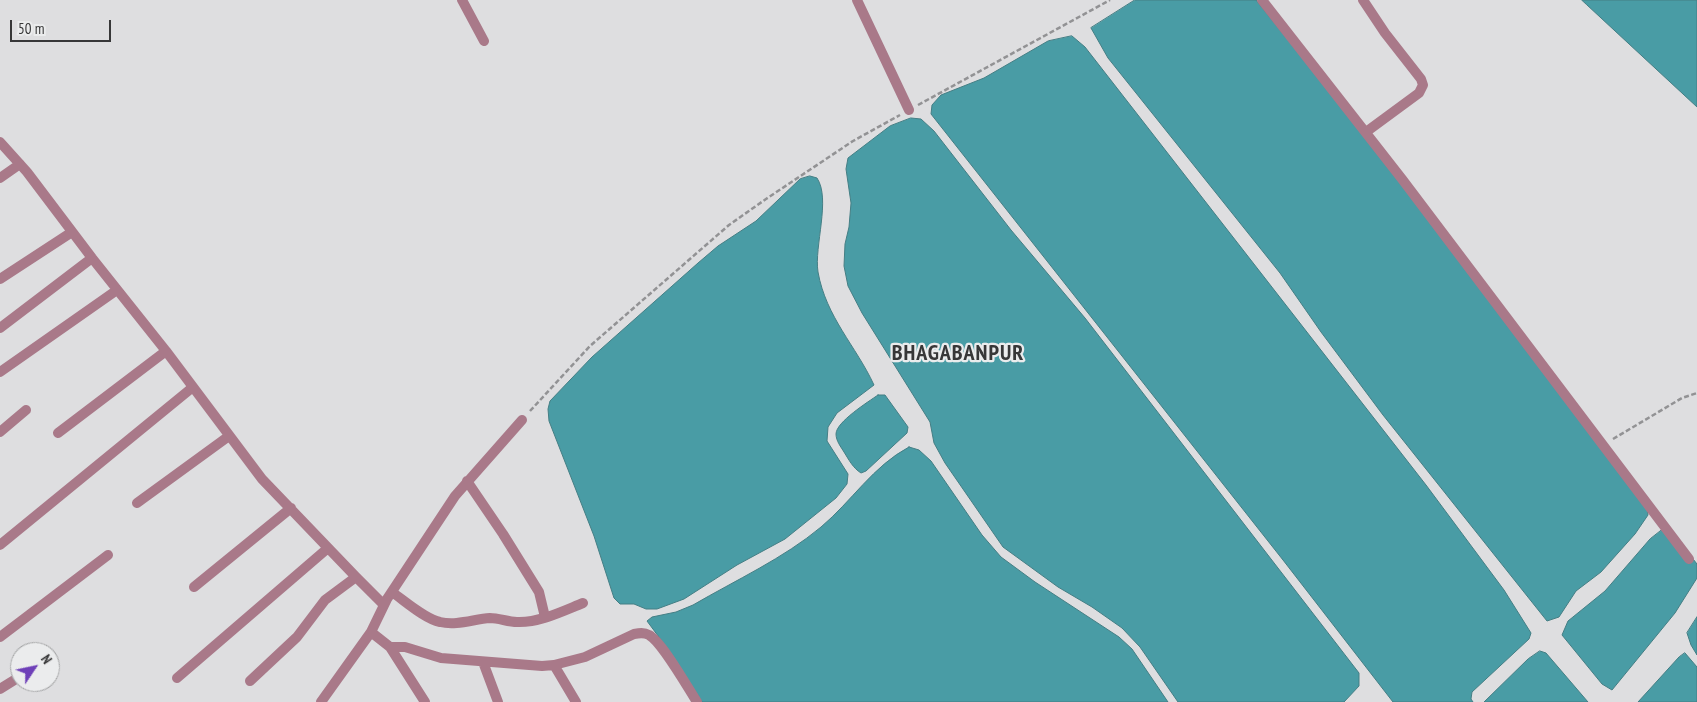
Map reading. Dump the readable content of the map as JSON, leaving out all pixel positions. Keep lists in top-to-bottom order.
{
  "districts": ["BHAGABANPUR"],
  "scale_bar": "50 m",
  "north": "top right"
}
